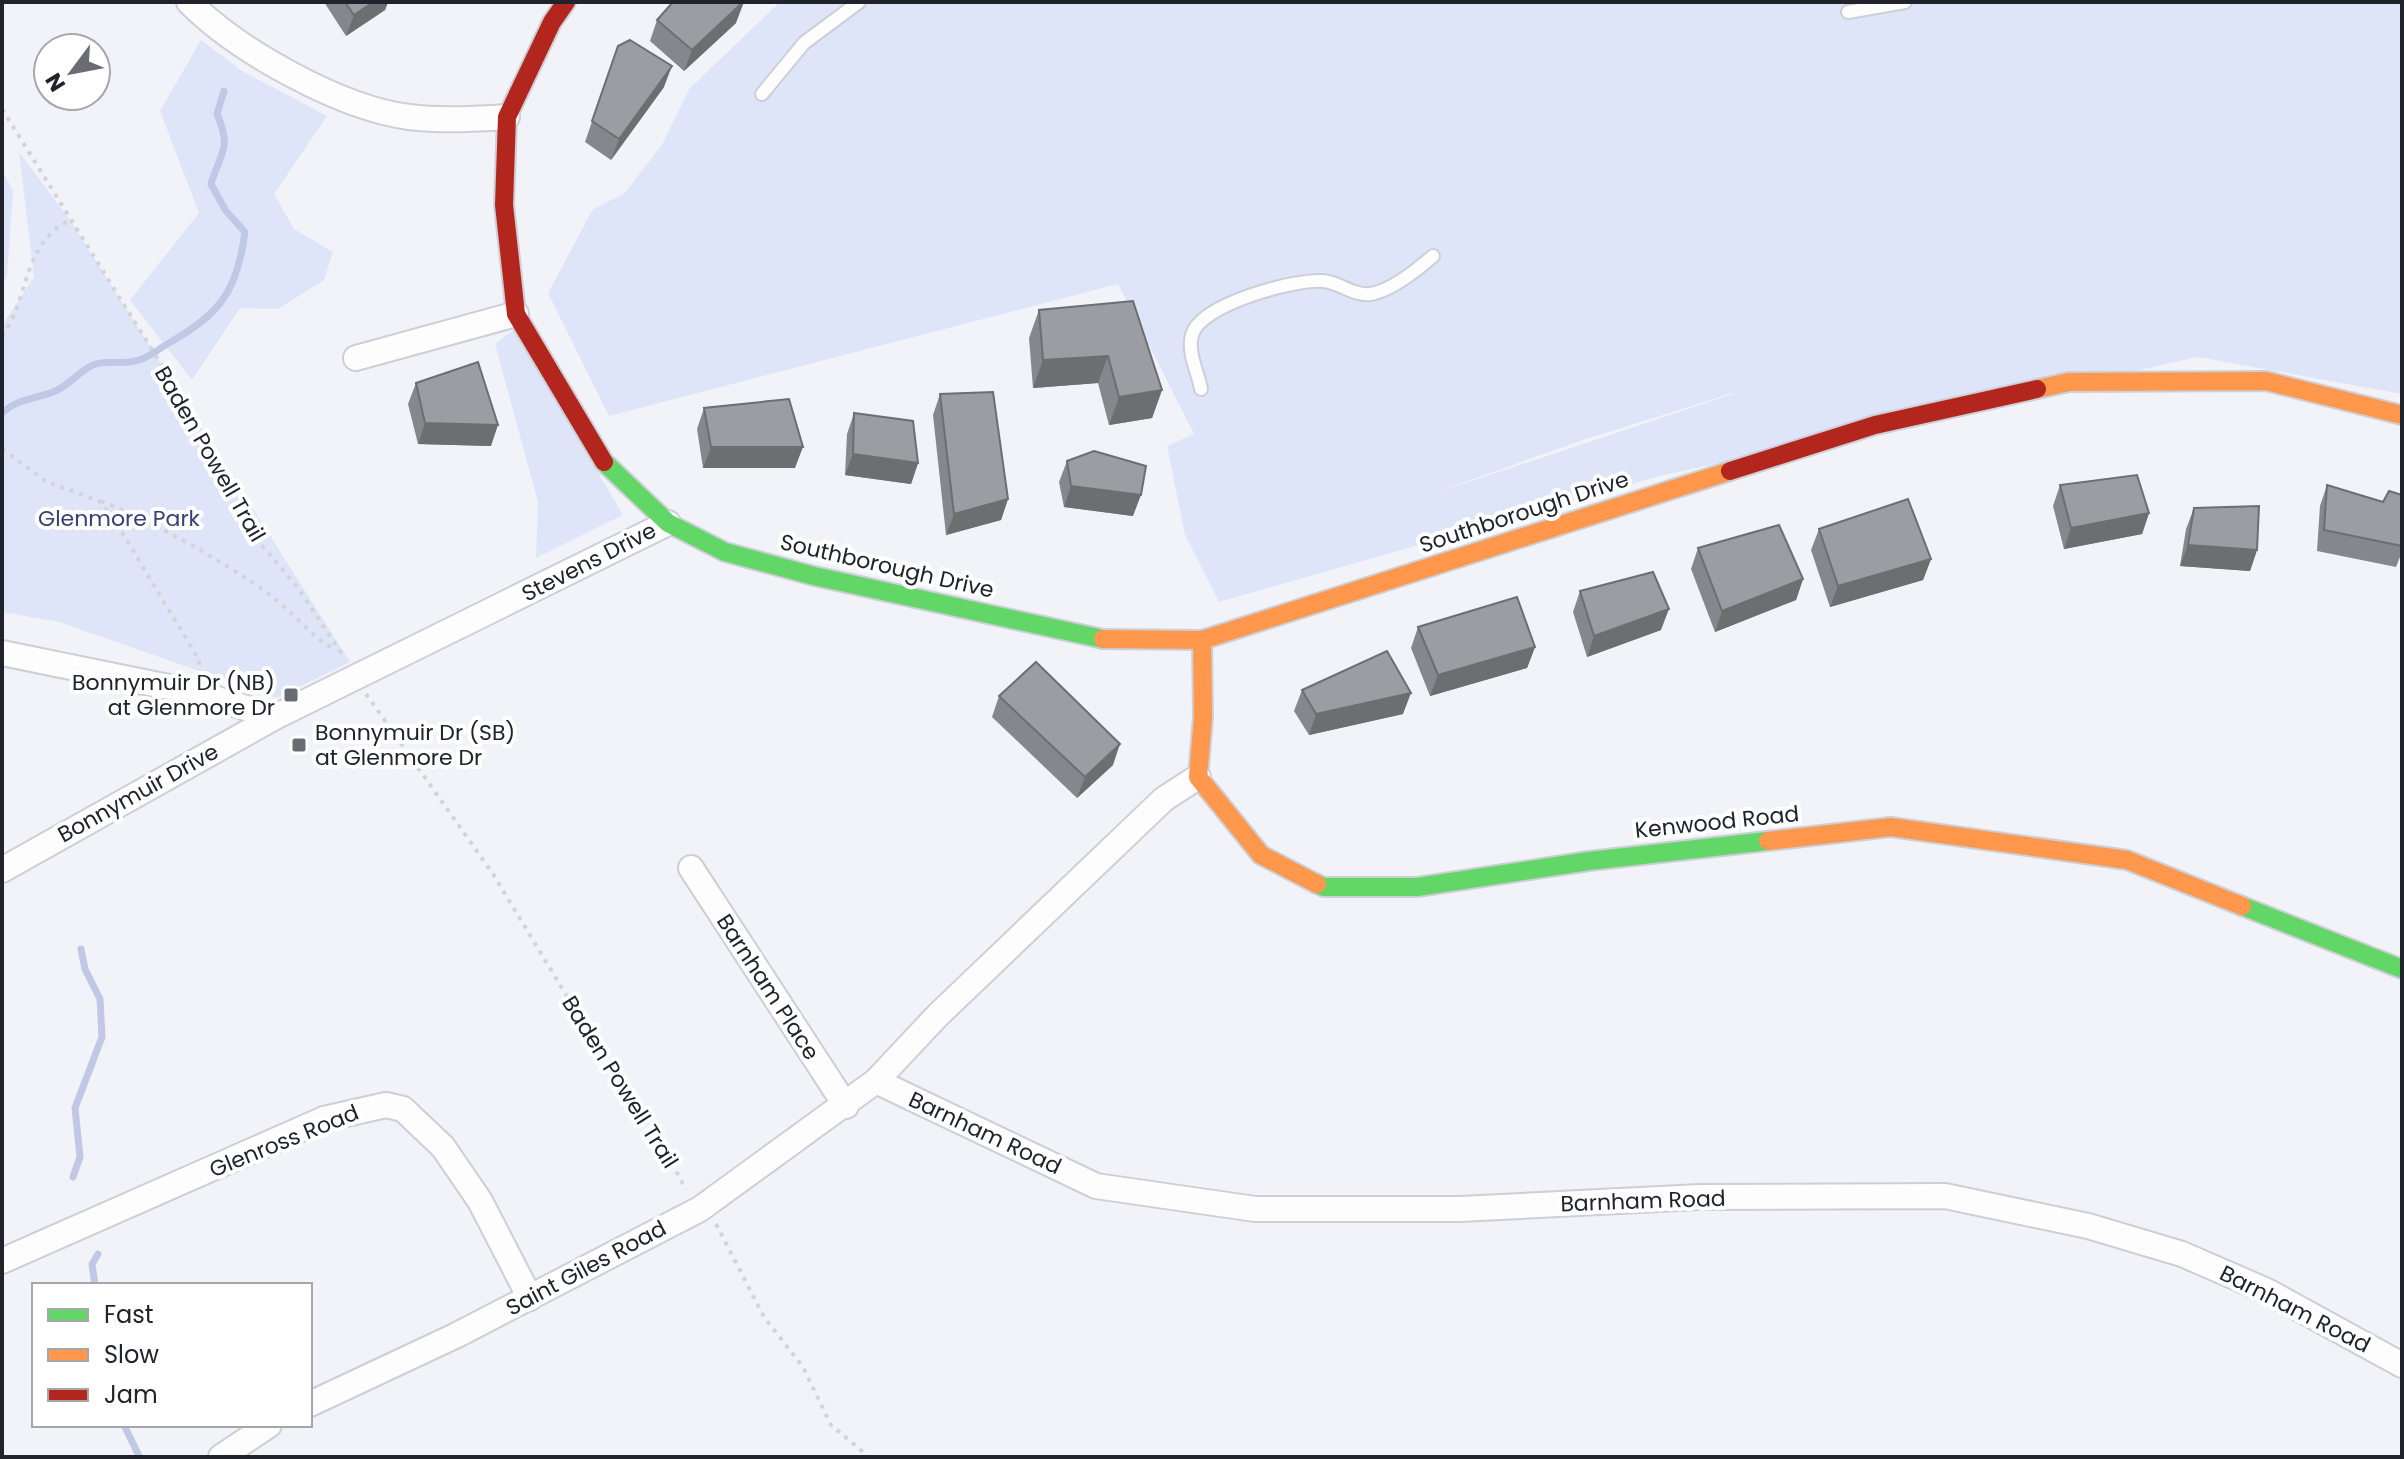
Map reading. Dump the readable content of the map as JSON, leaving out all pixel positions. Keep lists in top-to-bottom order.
{
  "streets": {
    "street": [
      "Southborough Drive",
      "Stevens Drive",
      "Bonnymuir Drive",
      "Kenwood Road",
      "Barnham Place",
      "Barnham Road",
      "Glenross Road",
      "Saint Giles Road"
    ],
    "path": ["Baden Powell Trail"]
  },
  "crossings": [
    ["Baden Powell Trail", "Saint Giles Road"],
    ["Southborough Drive", "Stevens Drive"],
    ["Stevens Drive", "Bonnymuir Drive"],
    ["Kenwood Road", "Barnham Road"],
    ["Barnham Place", "Barnham Road"],
    ["Barnham Place", "Saint Giles Road"],
    ["Barnham Road", "Saint Giles Road"],
    ["Glenross Road", "Saint Giles Road"]
  ],
  "parks": ["Glenmore Park"],
  "places": {
    "transit": ["Bonnymuir Dr (NB) at Glenmore Dr", "Bonnymuir Dr (SB) at Glenmore Dr"]
  },
  "legend": ["Fast", "Slow", "Jam"],
  "north": "bottom left"
}
